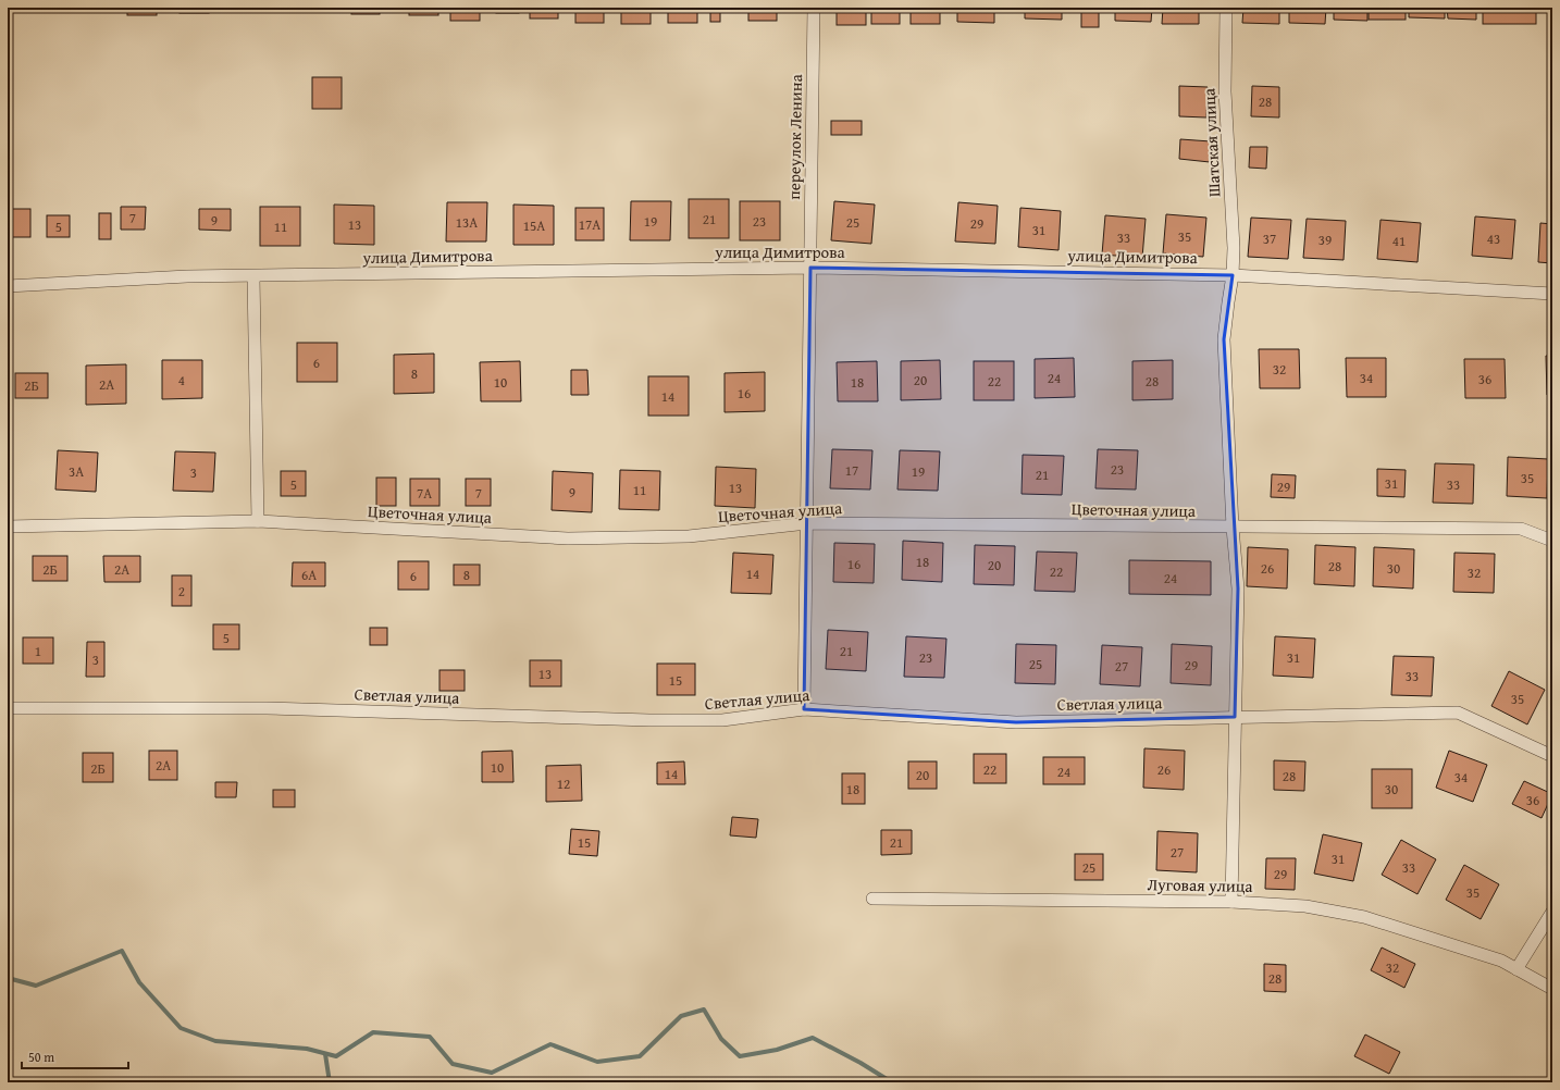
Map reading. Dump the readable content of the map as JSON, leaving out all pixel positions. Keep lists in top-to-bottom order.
{
  "streets": {
    "street": [
      "переулок Ленина",
      "Шатская улица",
      "улица Димитрова",
      "Цветочная улица",
      "Светлая улица",
      "Луговая улица"
    ]
  },
  "crossings": [
    ["переулок Ленина", "улица Димитрова"],
    ["переулок Ленина", "Цветочная улица"],
    ["переулок Ленина", "Светлая улица"],
    ["Шатская улица", "улица Димитрова"],
    ["Шатская улица", "Цветочная улица"],
    ["Шатская улица", "Светлая улица"],
    ["Шатская улица", "Луговая улица"]
  ],
  "house_numbers": [
    "28",
    "7",
    "21",
    "9",
    "19",
    "23",
    "13А",
    "25",
    "29",
    "13",
    "17А",
    "15А",
    "5",
    "11",
    "31",
    "35",
    "33",
    "37",
    "43",
    "39",
    "41",
    "6",
    "32",
    "8",
    "24",
    "34",
    "36",
    "4",
    "20",
    "22",
    "28",
    "10",
    "18",
    "2А",
    "2Б",
    "16",
    "14",
    "23",
    "17",
    "3А",
    "19",
    "3",
    "21",
    "35",
    "31",
    "5",
    "33",
    "29",
    "13",
    "11",
    "9",
    "7А",
    "7",
    "18",
    "16",
    "20",
    "28",
    "26",
    "30",
    "2Б",
    "2А",
    "22",
    "32",
    "14",
    "6А",
    "8",
    "6",
    "24",
    "2",
    "5",
    "1",
    "21",
    "23",
    "31",
    "3",
    "25",
    "29",
    "27",
    "13",
    "33",
    "15",
    "35",
    "2А",
    "10",
    "2Б",
    "22",
    "26",
    "24",
    "14",
    "20",
    "28",
    "34",
    "12",
    "18",
    "30",
    "36",
    "15",
    "21",
    "27",
    "31",
    "25",
    "33",
    "29",
    "35",
    "32",
    "28"
  ],
  "scale_bar": "50 m"
}
